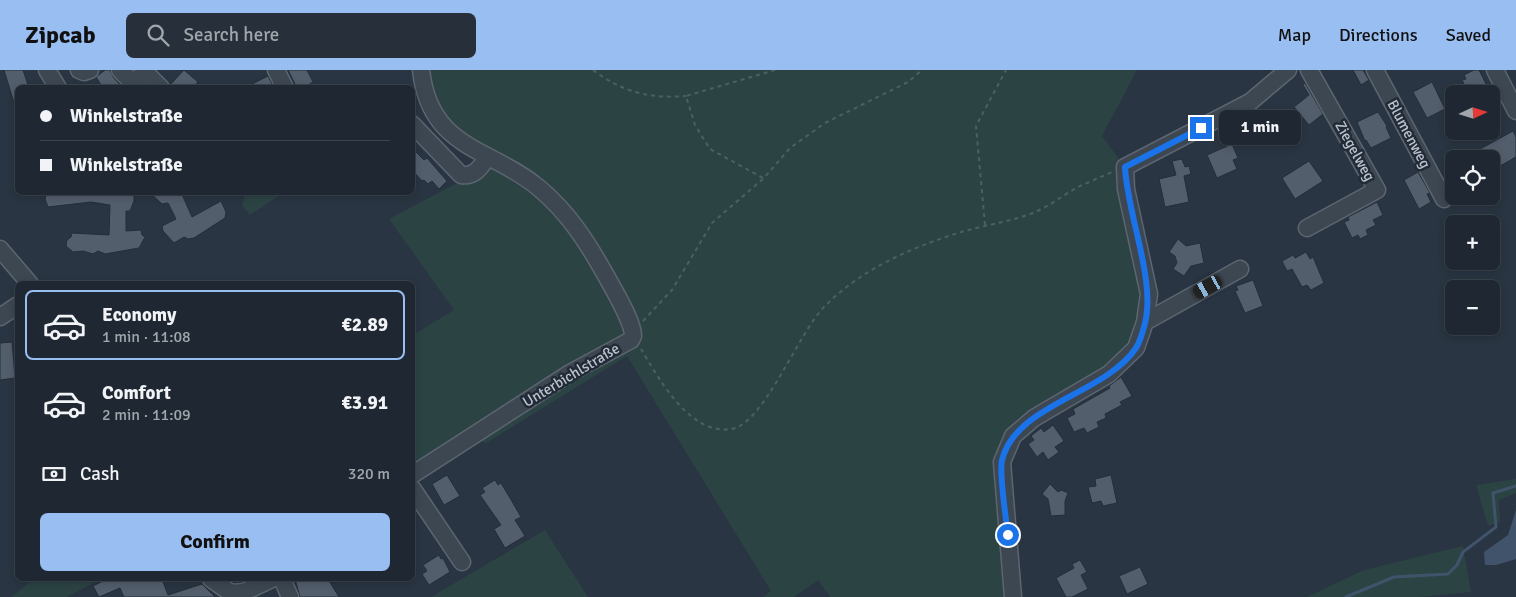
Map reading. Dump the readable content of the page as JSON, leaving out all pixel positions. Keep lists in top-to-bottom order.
{
  "streets": {
    "street": ["Blumenweg", "Ziegelweg", "Unterbichlstraße"]
  },
  "north": "right",
  "page": {
    "header": "Zipcab",
    "search": "Search here",
    "nav": ["Map", "Directions", "Saved"],
    "map_buttons": ["+", "−"],
    "banner": ["Winkelstraße", "Winkelstraße"],
    "bubble": "1 min",
    "list": [
      {
        "name": "Economy",
        "note": "1 min · 11:08",
        "value": "€2.89"
      },
      {
        "name": "Comfort",
        "note": "2 min · 11:09",
        "value": "€3.91"
      }
    ],
    "pay": ["Cash", "320 m"],
    "buttons": "Confirm"
  }
}
